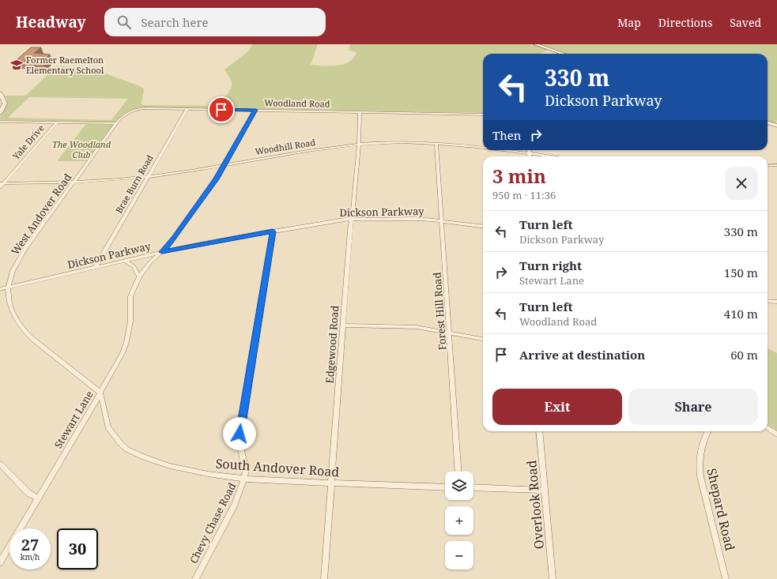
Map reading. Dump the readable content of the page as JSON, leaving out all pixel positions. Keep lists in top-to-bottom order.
{
  "streets": {
    "street": [
      "Woodland Road",
      "Yale Drive",
      "Woodhill Road",
      "Brae Burn Road",
      "Dickson Parkway",
      "West Andover Road",
      "Forest Hill Road",
      "Edgewood Road",
      "Stewart Lane",
      "South Andover Road",
      "Overlook Road",
      "Shepard Road",
      "Chevy Chase Road"
    ]
  },
  "crossings": [
    ["Woodland Road", "Brae Burn Road"],
    ["Woodland Road", "West Andover Road"],
    ["Woodland Road", "Edgewood Road"],
    ["Woodland Road", "Stewart Lane"],
    ["Yale Drive", "Woodhill Road"],
    ["Woodhill Road", "Brae Burn Road"],
    ["Woodhill Road", "West Andover Road"],
    ["Woodhill Road", "Forest Hill Road"],
    ["Woodhill Road", "Edgewood Road"],
    ["Woodhill Road", "Stewart Lane"],
    ["Brae Burn Road", "Dickson Parkway"],
    ["Dickson Parkway", "West Andover Road"],
    ["Dickson Parkway", "Forest Hill Road"],
    ["Dickson Parkway", "Edgewood Road"],
    ["Dickson Parkway", "Stewart Lane"],
    ["Dickson Parkway", "Chevy Chase Road"],
    ["Edgewood Road", "South Andover Road"],
    ["Stewart Lane", "South Andover Road"],
    ["South Andover Road", "Chevy Chase Road"]
  ],
  "parks": ["The Woodland Club"],
  "places": {
    "school or university": ["Former Raemelton Elementary School"]
  },
  "page": {
    "header": "Headway",
    "search": "Search here",
    "nav": ["Map", "Directions", "Saved"],
    "turn": ["330 m", "Dickson Parkway"],
    "then": "Then",
    "heading": ["3 min", "950 m · 11:36"],
    "list": [
      {
        "name": "Turn left",
        "note": "Dickson Parkway",
        "value": "330 m"
      },
      {
        "name": "Turn right",
        "note": "Stewart Lane",
        "value": "150 m"
      },
      {
        "name": "Turn left",
        "note": "Woodland Road",
        "value": "410 m"
      },
      {
        "name": "Arrive at destination",
        "value": "60 m"
      }
    ],
    "buttons": ["Exit", "Share"],
    "map_buttons": ["+", "−"],
    "speed": "27 km/h",
    "limit": "30"
  }
}
